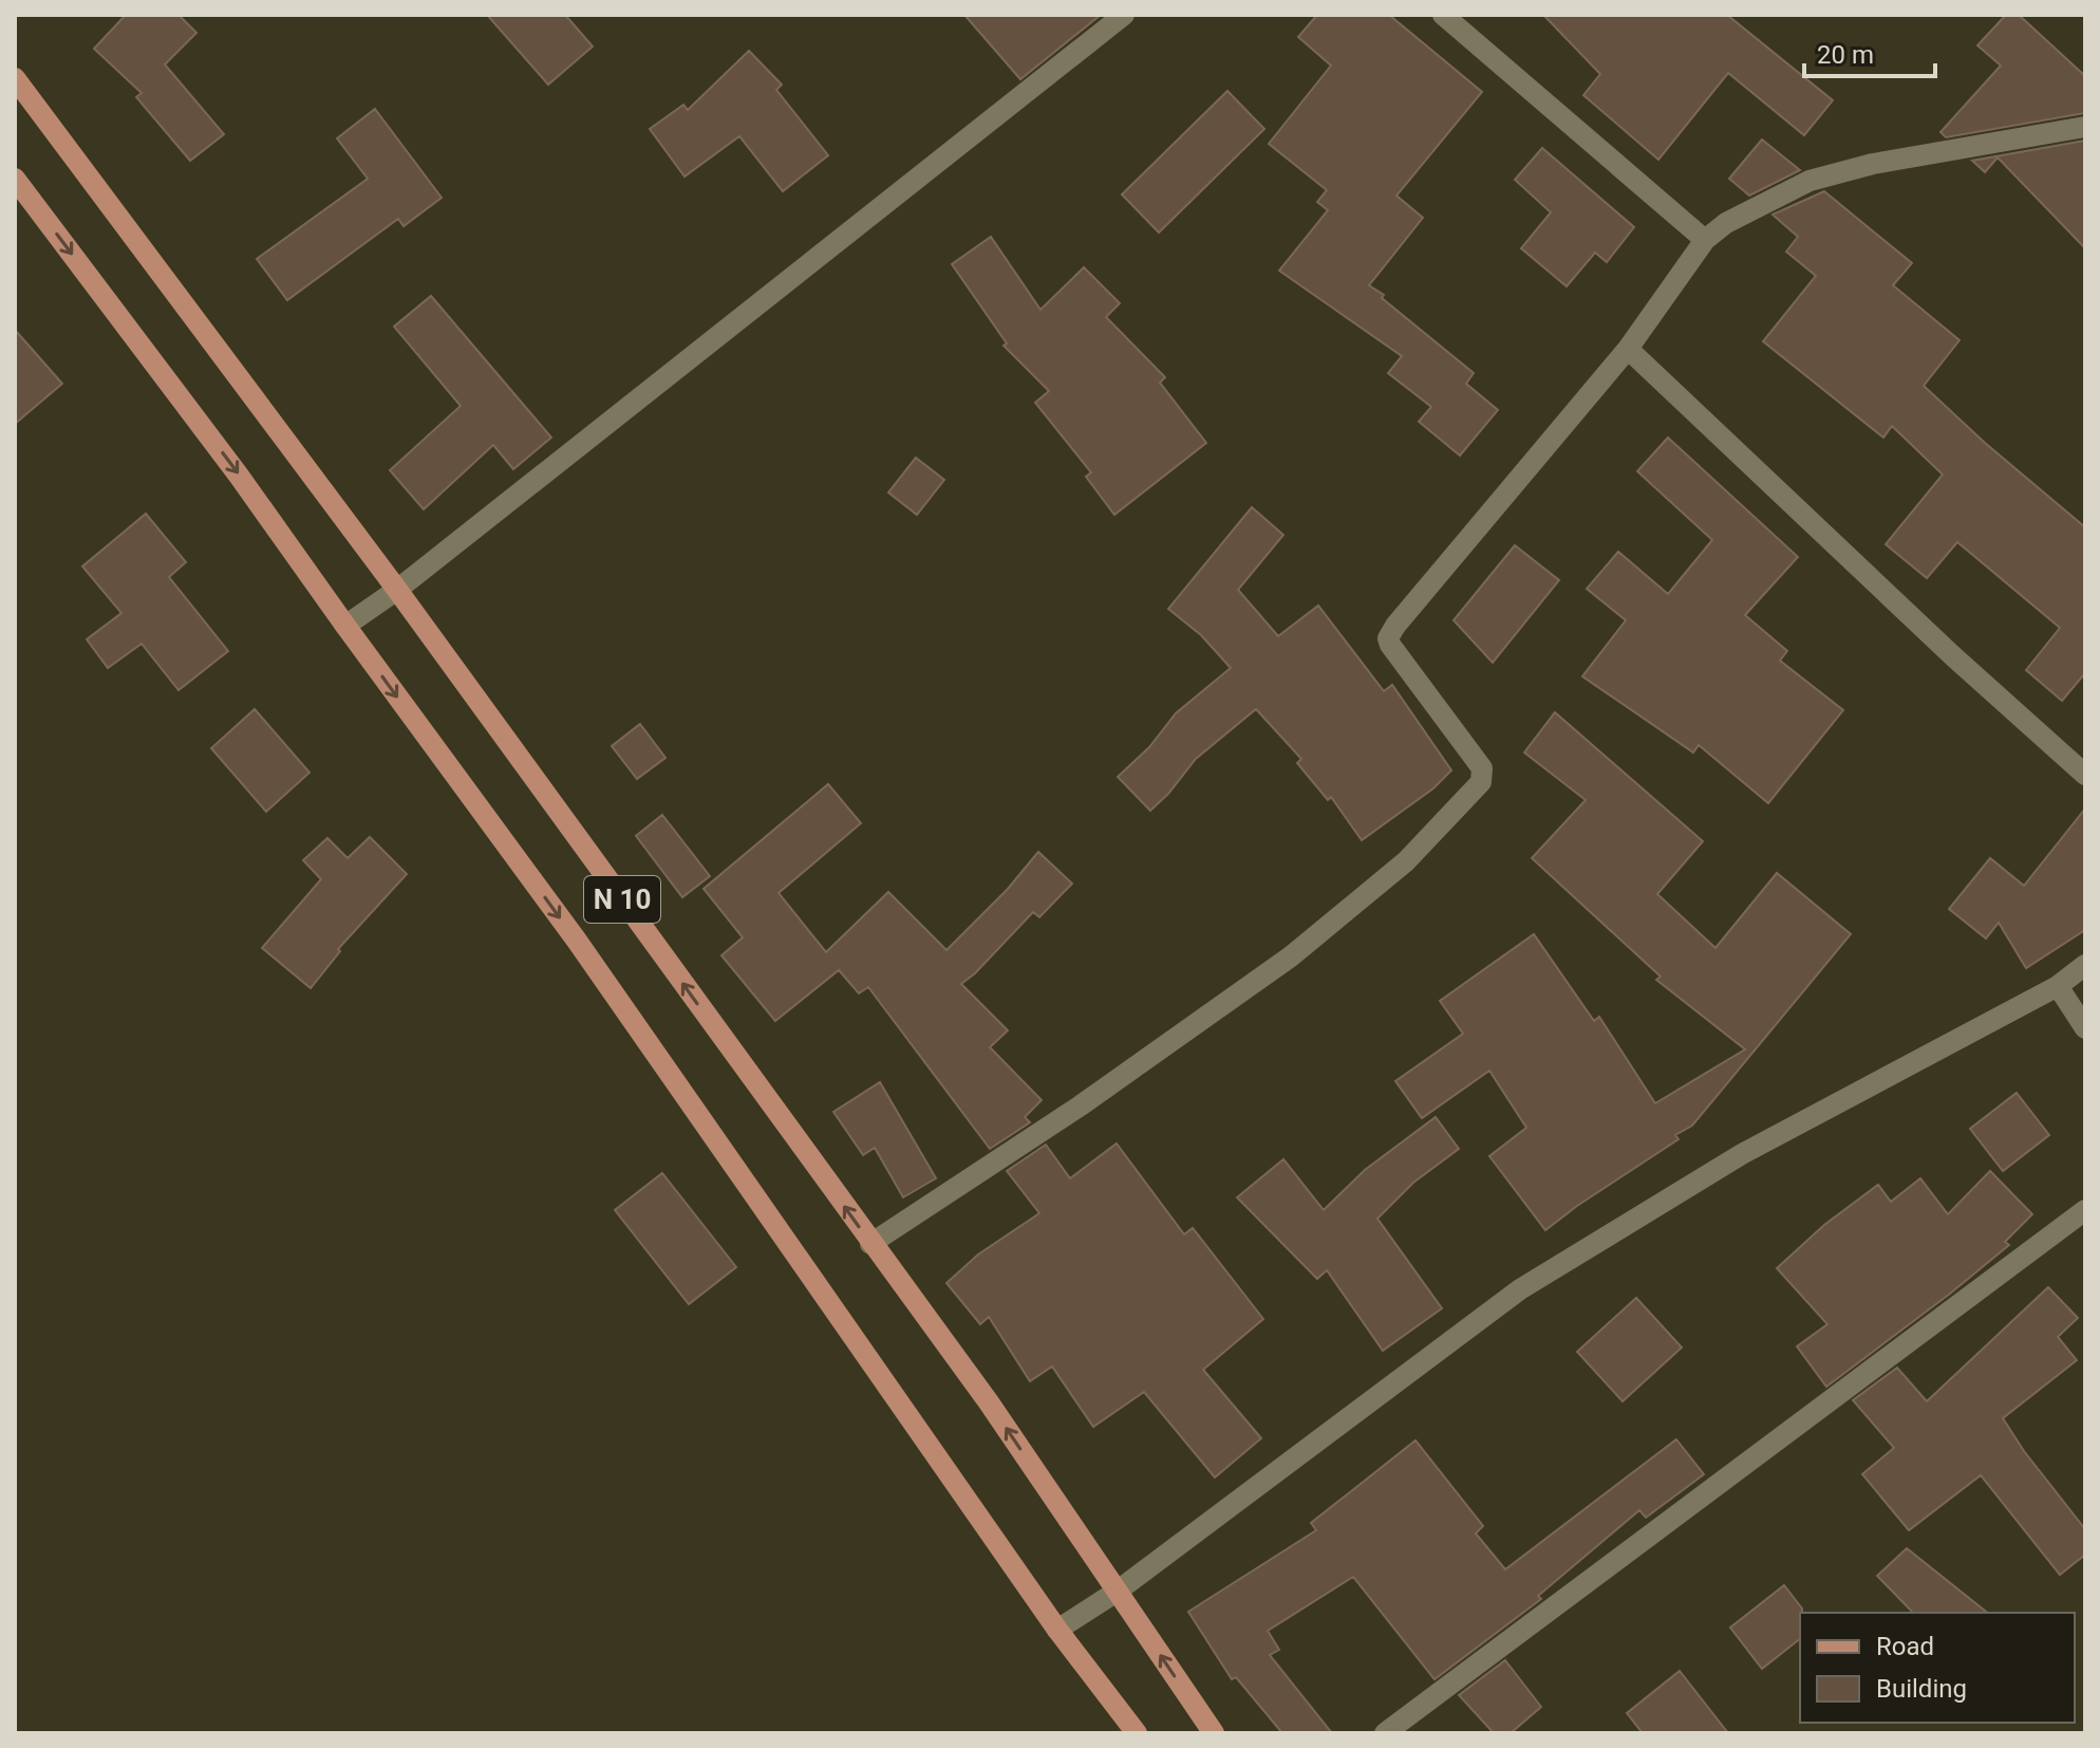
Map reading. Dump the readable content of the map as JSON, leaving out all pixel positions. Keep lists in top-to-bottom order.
{
  "streets": {
    "main road": ["N 10"]
  },
  "legend": ["Road", "Building"],
  "scale_bar": "20 m"
}
